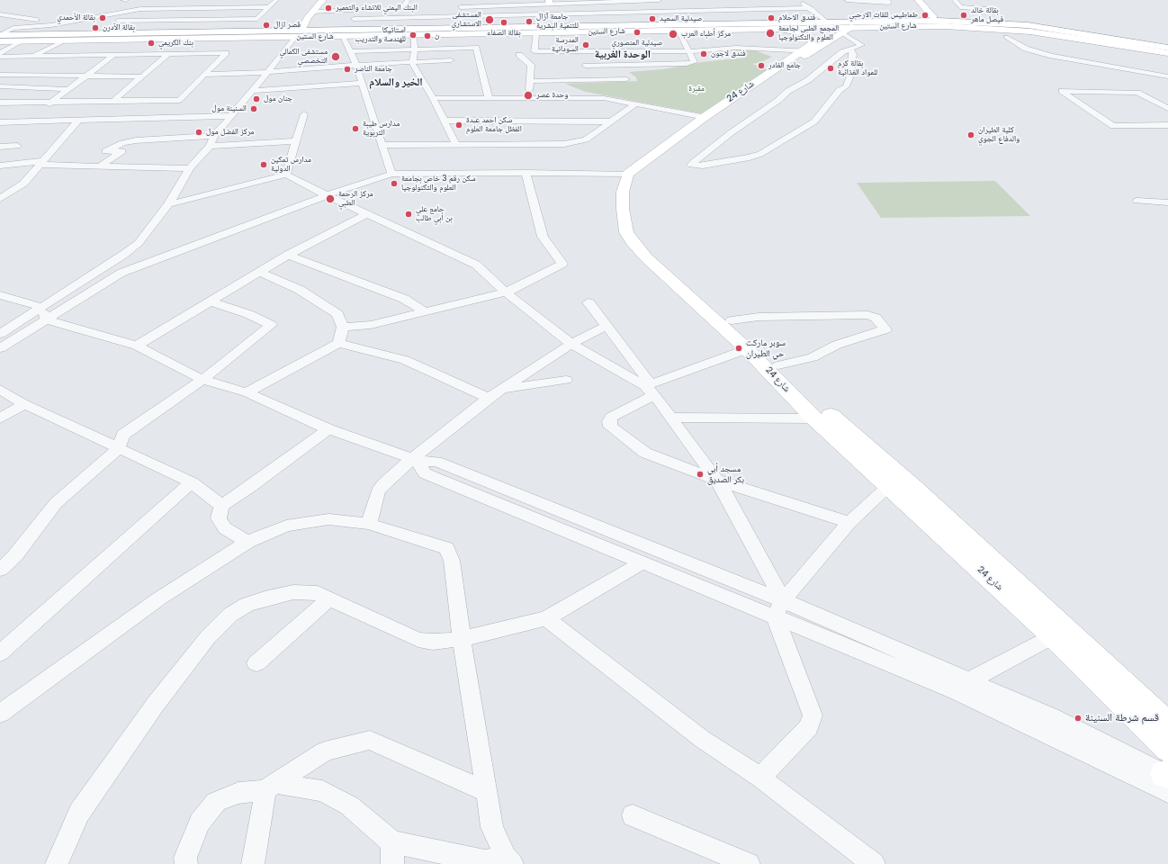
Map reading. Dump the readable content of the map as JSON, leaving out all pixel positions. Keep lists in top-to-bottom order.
{
  "streets": {
    "main road": ["شارع الستين", "شارع 24"]
  },
  "crossings": [
    ["شارع الستين", "شارع 24"]
  ],
  "districts": ["الوحدة الغربية", "الخير والسلام"],
  "parks": ["مقبرة"],
  "places": [
    "البنك اليمني للانشاء والتعمير",
    "طماطيس للقات الارحبي",
    "بقالة خالد فيصل ماهر",
    "بقالة الأحمدي",
    "فندق الاحلام",
    "صيدلية السعيد",
    "المستشفى الاستشاري",
    "جامعة آزال للتنمية البشرية",
    "بقالة الصفاء",
    "قصر ازال",
    "بقالة الأدرن",
    "صيدلية المنصوري",
    "المجمع الطبي لجامعة العلوم والتكنولوجيا",
    "مركز أطباء العرب",
    "استاتيكا للهندسة والتدريب",
    "ن",
    "بنك الكريمي",
    "المدرسة السودانية",
    "فندق لاجون",
    "مستشفى الكمالي التخصصي",
    "جامع الغادر",
    "بقالة كرم للمواد الغذائية",
    "جامعة الناصر",
    "وحدة عصر",
    "جنان مول",
    "السنينة مول",
    "سكن احمد عبدة الفظل جامعة العلوم",
    "مدارس طيبة التربوية",
    "مركز الفضل مول",
    "كلية الطيران والدفاع الجوي",
    "مدارس تمكين الدولية",
    "سكن رقم 3 خاص بجامعة العلوم والتكنولوجيا",
    "مركز الرحمة الطبي",
    "جامع علي بن أبي طالب",
    "سوبر ماركت حي الطيران",
    "مسجد أبي بكر الصديق",
    "قسم شرطة السنينة"
  ]
}
